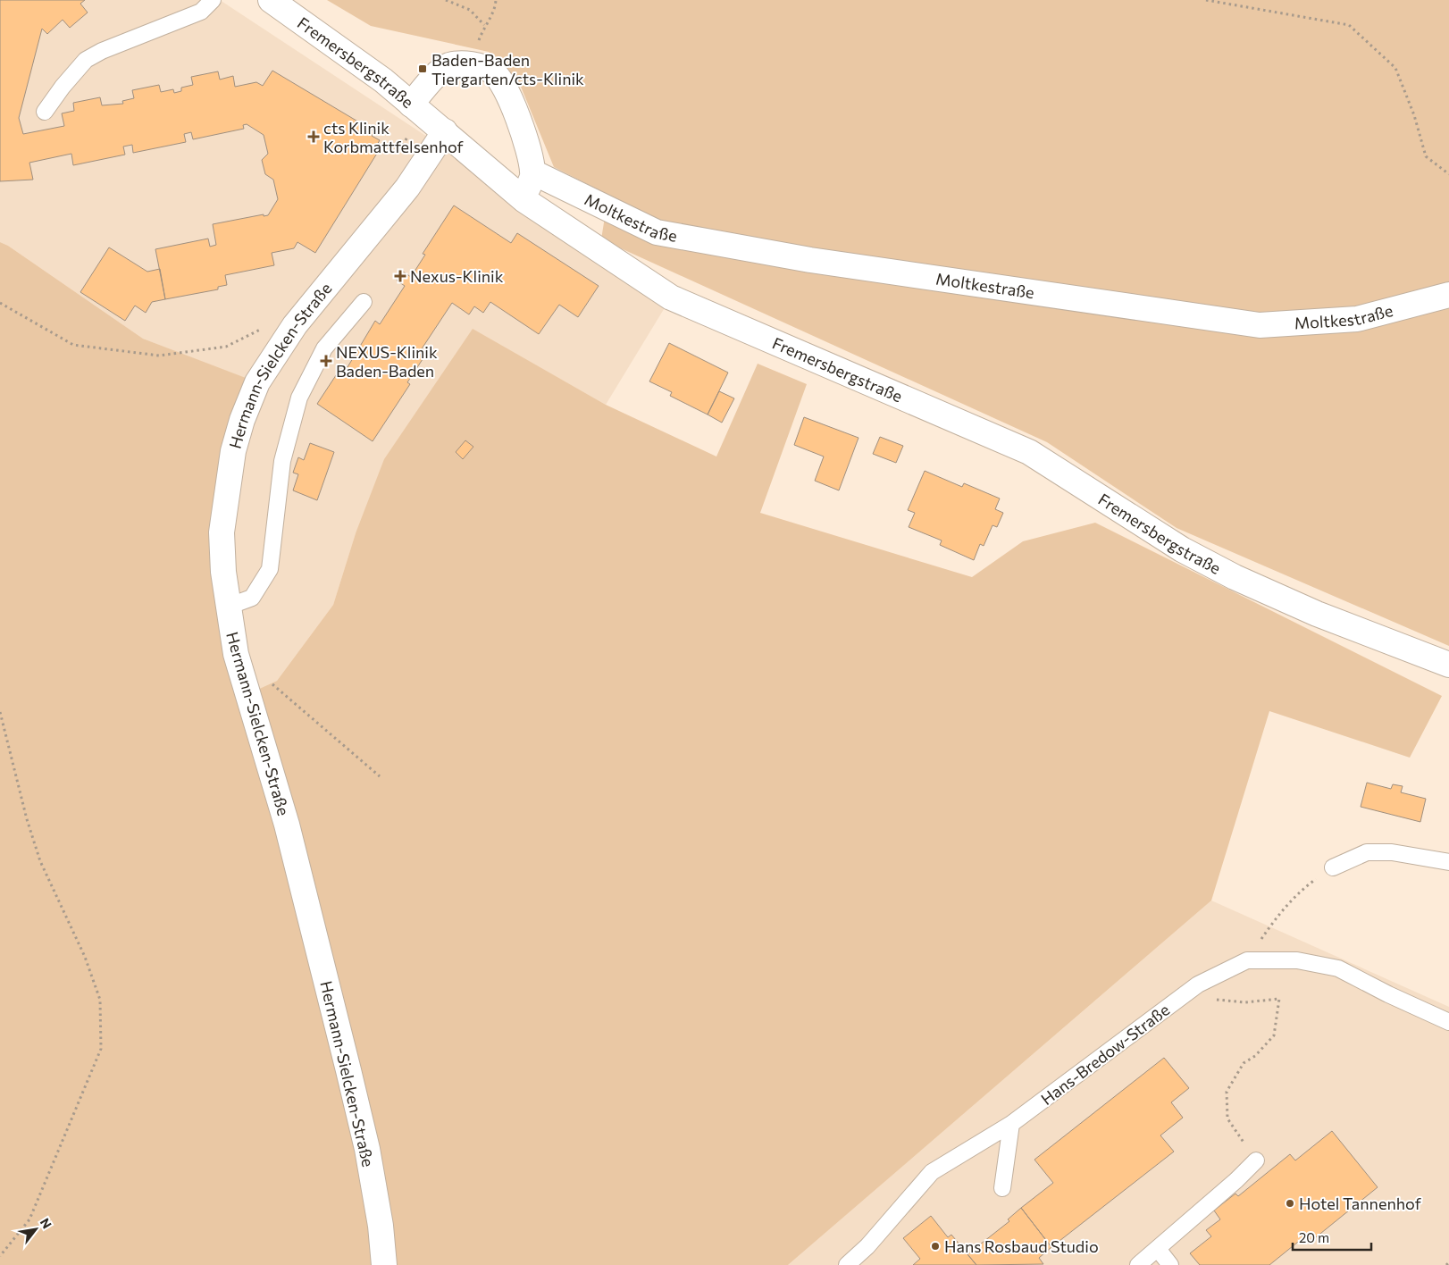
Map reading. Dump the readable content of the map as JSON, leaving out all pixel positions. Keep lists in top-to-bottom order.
{
  "streets": {
    "street": ["Fremersbergstraße", "Moltkestraße", "Hermann-Sielcken-Straße"],
    "lane": ["Hans-Bredow-Straße"]
  },
  "crossings": [
    ["Fremersbergstraße", "Hermann-Sielcken-Straße"]
  ],
  "places": {
    "transit": ["Baden-Baden Tiergarten/cts-Klinik"],
    "health": ["cts Klinik Korbmattfelsenhof", "Nexus-Klinik", "NEXUS-Klinik Baden-Baden"],
    "other": ["Hotel Tannenhof", "Hans Rosbaud Studio"]
  },
  "scale_bar": "20 m",
  "north": "top right"
}
